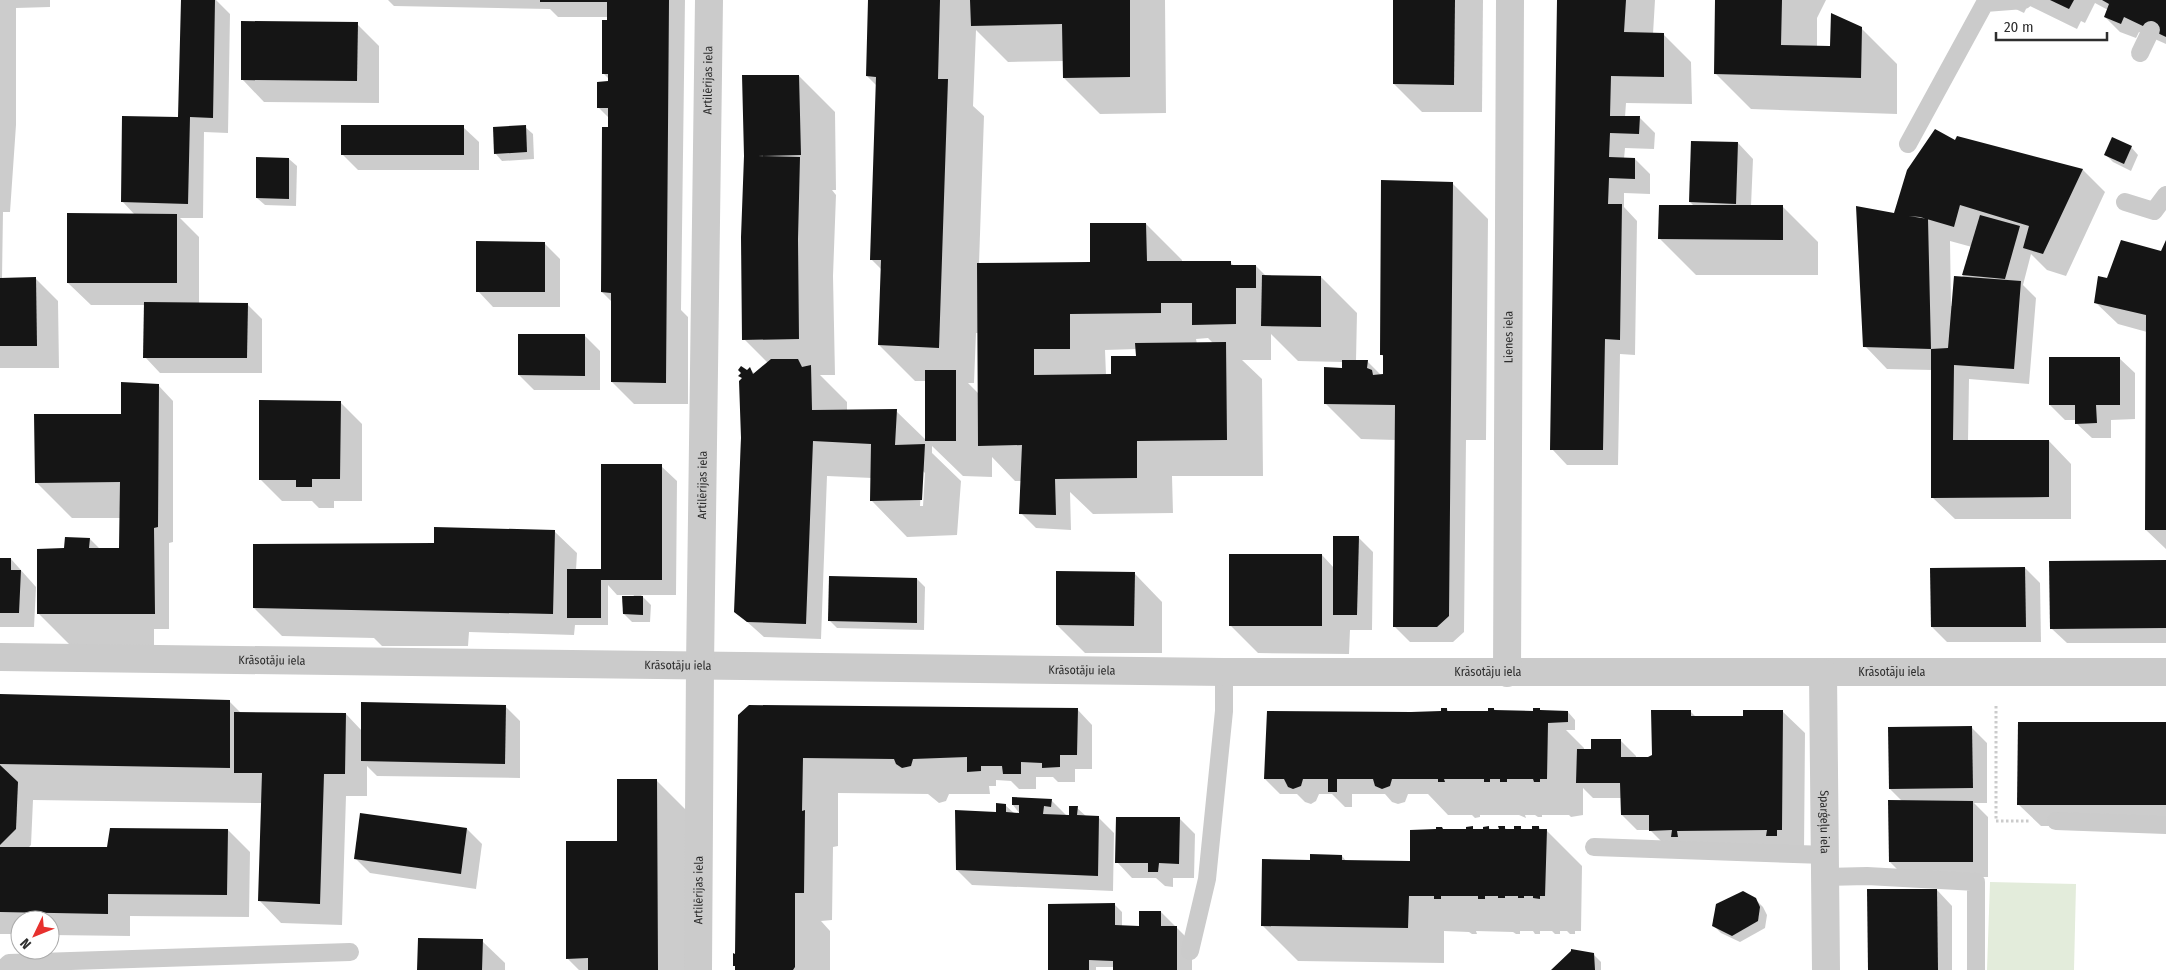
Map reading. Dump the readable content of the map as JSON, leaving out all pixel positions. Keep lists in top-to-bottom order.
{
  "streets": {
    "street": [
      "Artilērijas iela",
      "Lienes iela",
      "Krāsotāju iela",
      "Sparģeļu iela"
    ]
  },
  "crossings": [
    ["Artilērijas iela", "Krāsotāju iela"],
    ["Lienes iela", "Krāsotāju iela"],
    ["Krāsotāju iela", "Sparģeļu iela"]
  ],
  "scale_bar": "20 m",
  "north": "bottom left"
}
